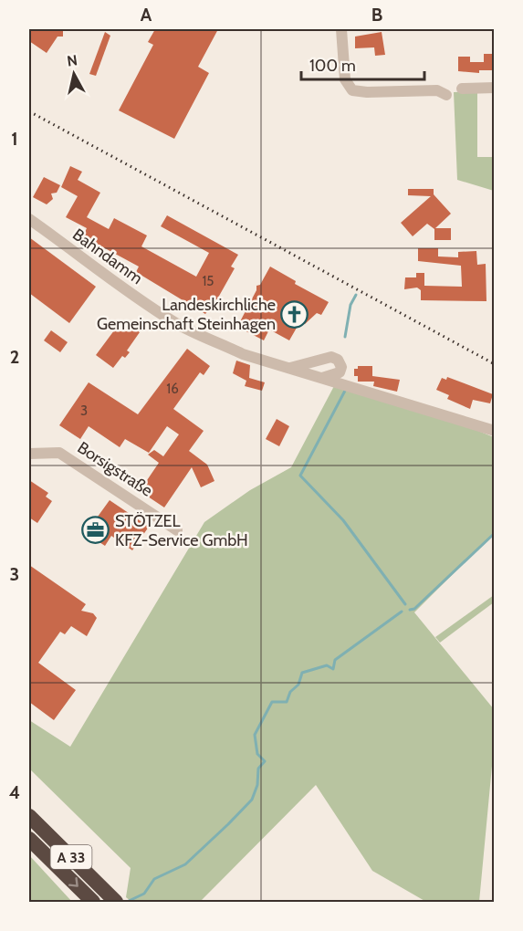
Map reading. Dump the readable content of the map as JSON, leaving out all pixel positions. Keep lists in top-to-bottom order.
{
  "streets": {
    "highway": ["A 33"],
    "street": ["Bahndamm", "Borsigstraße"]
  },
  "places": {
    "church": ["Landeskirchliche Gemeinschaft Steinhagen"],
    "office": ["STÖTZEL KFZ-Service GmbH"]
  },
  "house_numbers": ["15", "16", "3"],
  "scale_bar": "100 m",
  "north": "top",
  "grid": {
    "columns": ["A", "B"],
    "rows": [
      "1",
      "2",
      "3",
      "4"
    ]
  }
}
